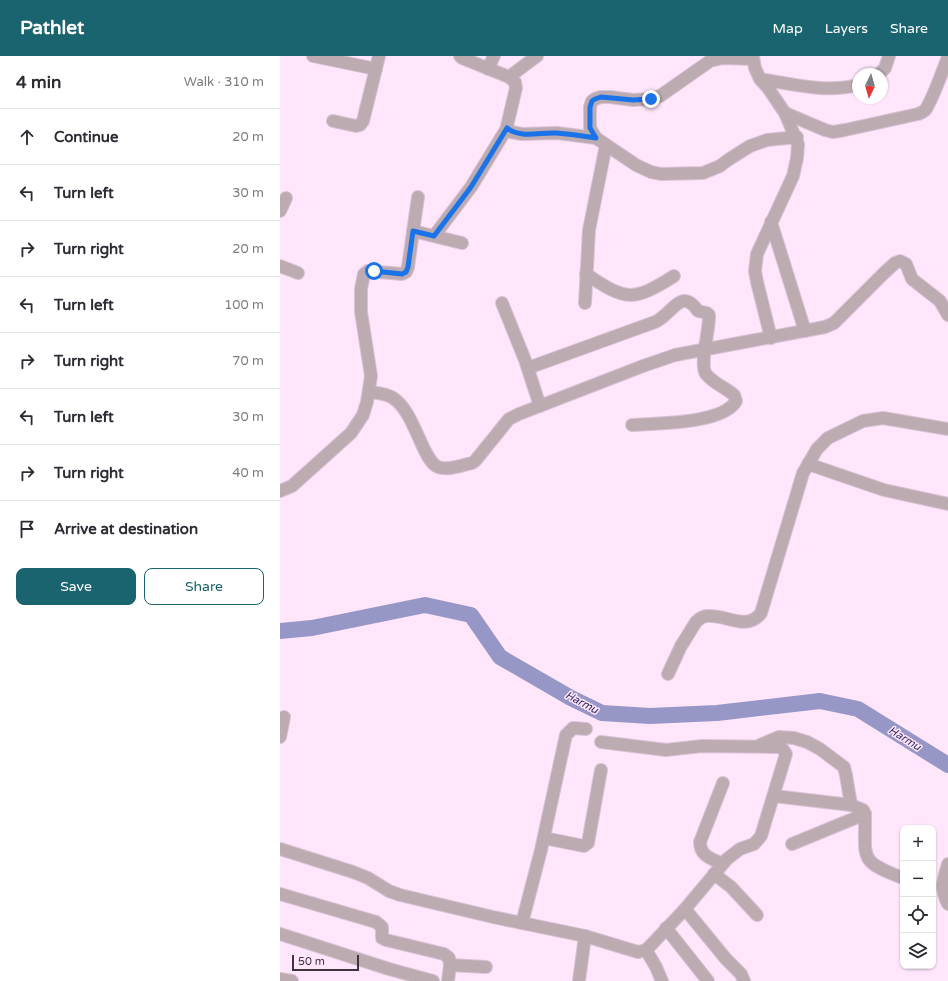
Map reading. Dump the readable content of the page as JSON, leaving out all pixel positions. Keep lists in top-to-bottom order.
{
  "water": ["Harmu"],
  "scale_bar": "50 m",
  "north": "bottom",
  "page": {
    "header": "Pathlet",
    "nav": ["Map", "Layers", "Share"],
    "heading": ["4 min", "Walk · 310 m"],
    "list": [
      ["Continue", "20 m"],
      ["Turn left", "30 m"],
      ["Turn right", "20 m"],
      ["Turn left", "100 m"],
      ["Turn right", "70 m"],
      ["Turn left", "30 m"],
      ["Turn right", "40 m"],
      "Arrive at destination"
    ],
    "buttons": ["Save", "Share"],
    "map_buttons": ["+", "−"],
    "scale": "50 m"
  }
}
